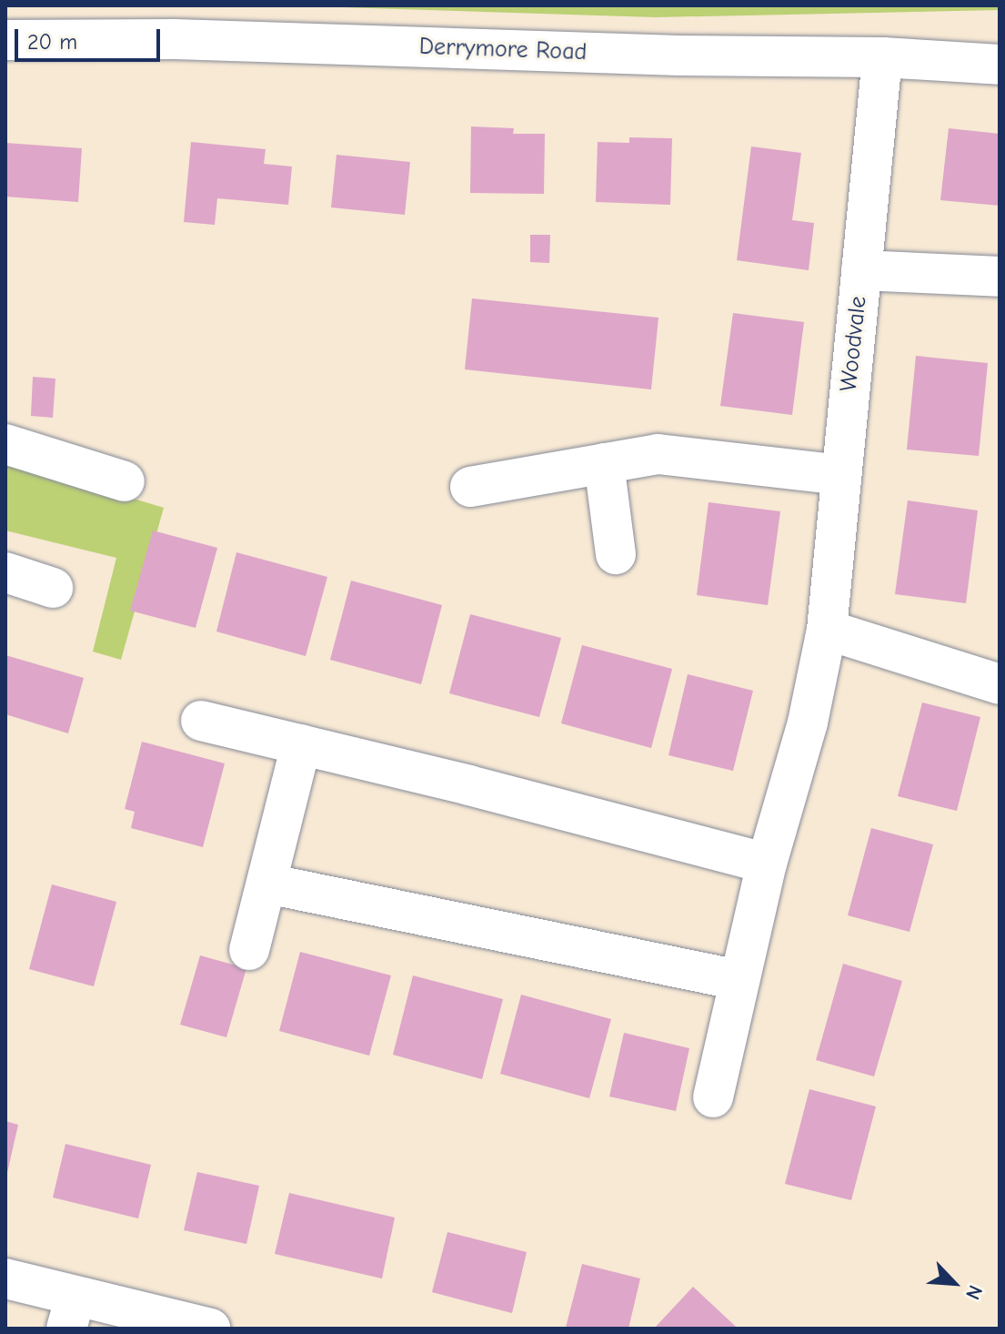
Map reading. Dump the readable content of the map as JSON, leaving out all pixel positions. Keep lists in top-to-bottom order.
{
  "streets": {
    "street": ["Derrymore Road", "Woodvale"]
  },
  "crossings": [
    ["Derrymore Road", "Woodvale"]
  ],
  "scale_bar": "20 m",
  "north": "bottom right"
}
